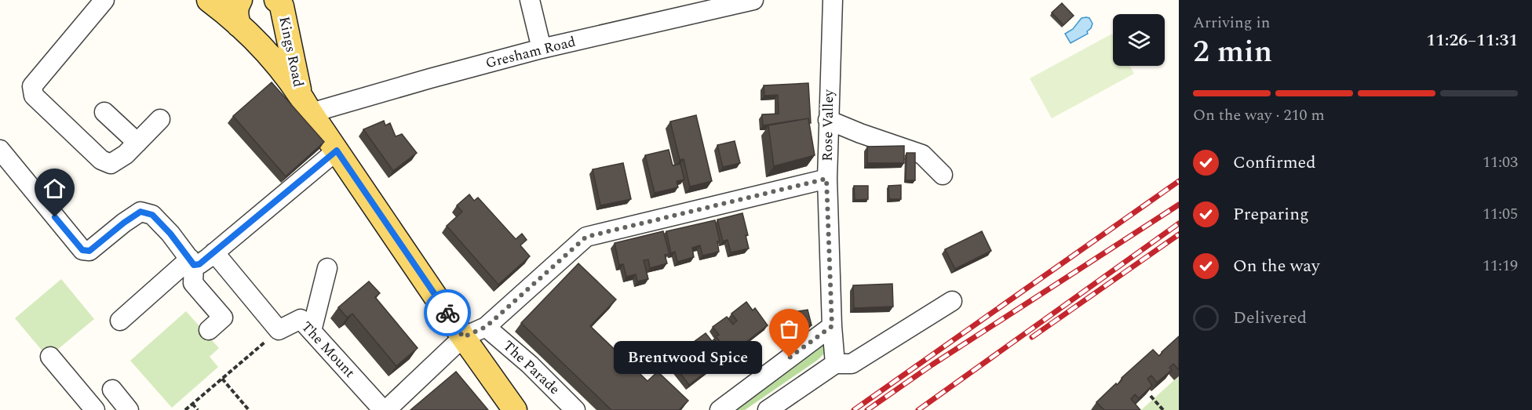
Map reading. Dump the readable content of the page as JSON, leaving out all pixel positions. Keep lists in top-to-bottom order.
{
  "streets": {
    "main road": ["Kings Road"],
    "street": [
      "Gresham Road",
      "Rose Valley",
      "The Mount",
      "The Parade"
    ]
  },
  "crossings": [
    ["Kings Road", "Gresham Road"]
  ],
  "places": ["Brentwood Spice"],
  "page": {
    "heading": ["2 min", "Arriving in", "11:26–11:31"],
    "bar": "On the way · 210 m",
    "list": [
      ["Confirmed", "11:03"],
      ["Preparing", "11:05"],
      ["On the way", "11:19"],
      "Delivered"
    ],
    "bubble": "Brentwood Spice"
  }
}
